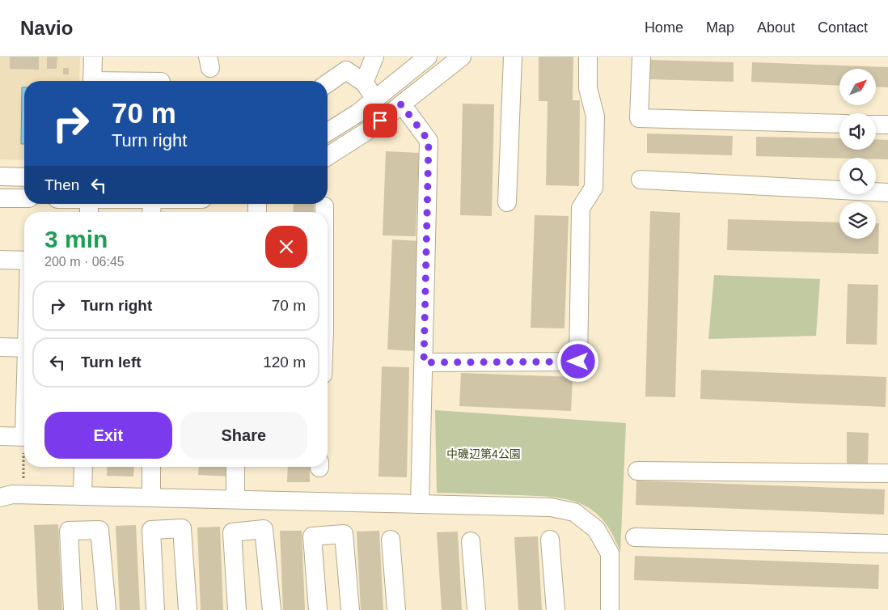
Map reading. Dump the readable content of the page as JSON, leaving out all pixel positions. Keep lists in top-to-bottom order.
{
  "parks": ["中磯辺第4公園"],
  "north": "top right",
  "page": {
    "header": "Navio",
    "nav": [
      "Home",
      "Map",
      "About",
      "Contact"
    ],
    "turn": ["70 m", "Turn right"],
    "then": "Then",
    "heading": ["3 min", "200 m · 06:45"],
    "list": [
      {
        "name": "Turn right",
        "value": "70 m"
      },
      {
        "name": "Turn left",
        "value": "120 m"
      }
    ],
    "buttons": ["Exit", "Share"]
  }
}
